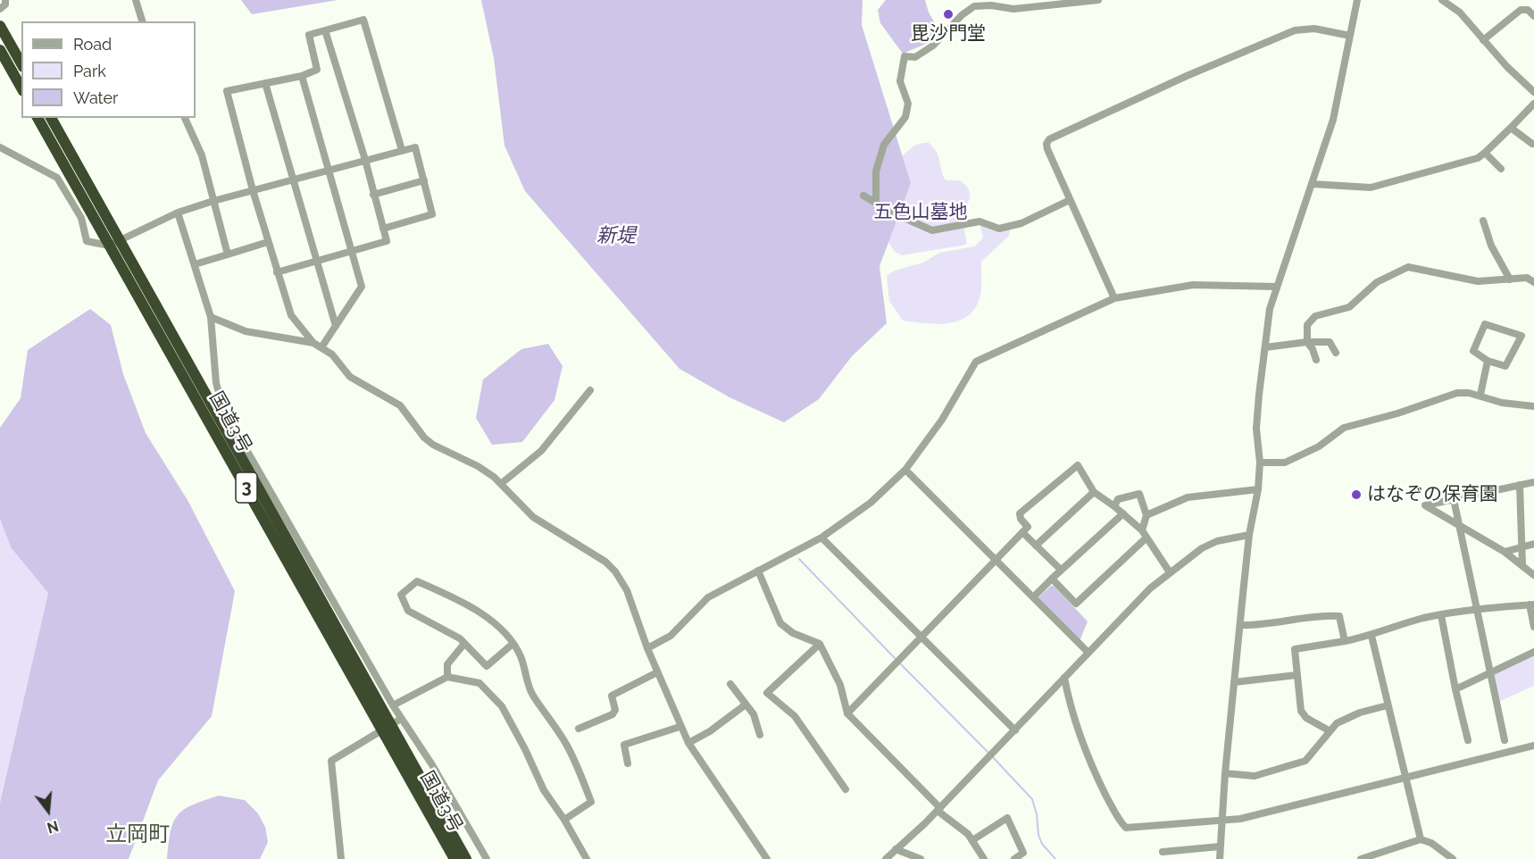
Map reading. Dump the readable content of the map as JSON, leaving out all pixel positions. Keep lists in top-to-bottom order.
{
  "streets": {
    "highway": ["国道3号", "3"]
  },
  "districts": ["立岡町"],
  "water": ["新堤"],
  "parks": ["五色山墓地"],
  "places": ["毘沙門堂", "はなぞの保育園"],
  "legend": ["Road", "Park", "Water"],
  "north": "bottom"
}
